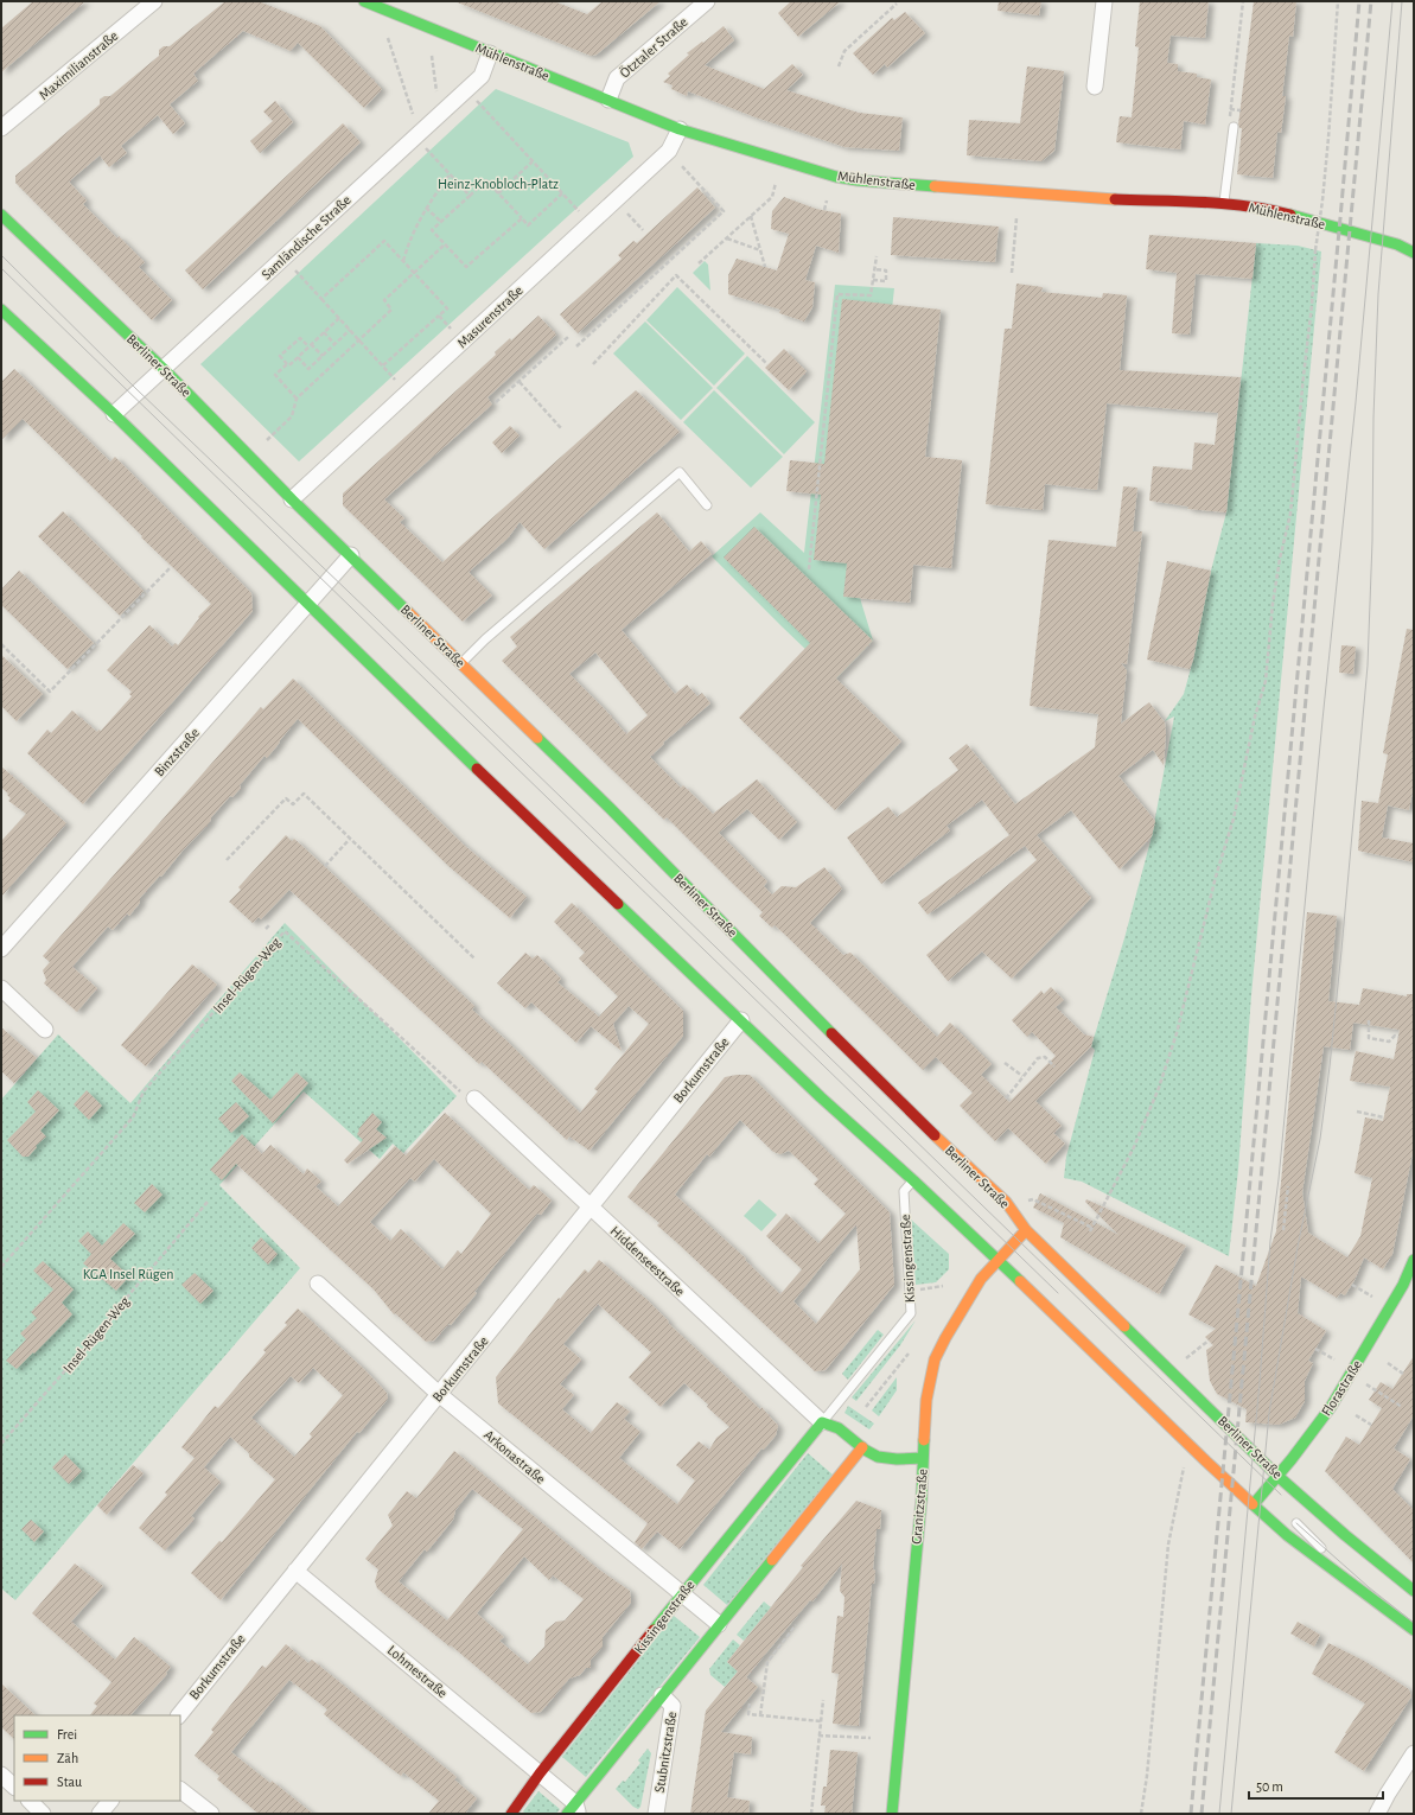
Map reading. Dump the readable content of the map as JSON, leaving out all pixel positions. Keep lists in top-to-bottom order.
{
  "streets": {
    "main road": [
      "Mühlenstraße",
      "Berliner Straße",
      "Kissingenstraße",
      "Florastraße",
      "Granitzstraße"
    ],
    "street": [
      "Ötztaler Straße",
      "Maximilianstraße",
      "Samländische Straße",
      "Masurenstraße",
      "Binzstraße",
      "Borkumstraße",
      "Hiddenseestraße",
      "Arkonastraße",
      "Lohmestraße",
      "Stubnitzstraße"
    ],
    "path": ["Insel-Rügen-Weg"]
  },
  "crossings": [
    ["Ötztaler Straße", "Mühlenstraße"],
    ["Mühlenstraße", "Samländische Straße"],
    ["Mühlenstraße", "Masurenstraße"],
    ["Samländische Straße", "Berliner Straße"],
    ["Masurenstraße", "Berliner Straße"],
    ["Berliner Straße", "Binzstraße"],
    ["Berliner Straße", "Florastraße"],
    ["Berliner Straße", "Granitzstraße"],
    ["Borkumstraße", "Hiddenseestraße"],
    ["Borkumstraße", "Arkonastraße"],
    ["Borkumstraße", "Lohmestraße"],
    ["Kissingenstraße", "Hiddenseestraße"],
    ["Kissingenstraße", "Arkonastraße"],
    ["Kissingenstraße", "Lohmestraße"]
  ],
  "parks": ["Heinz-Knobloch-Platz", "KGA Insel Rügen"],
  "legend": ["Frei", "Zäh", "Stau"],
  "scale_bar": "50 m"
}
